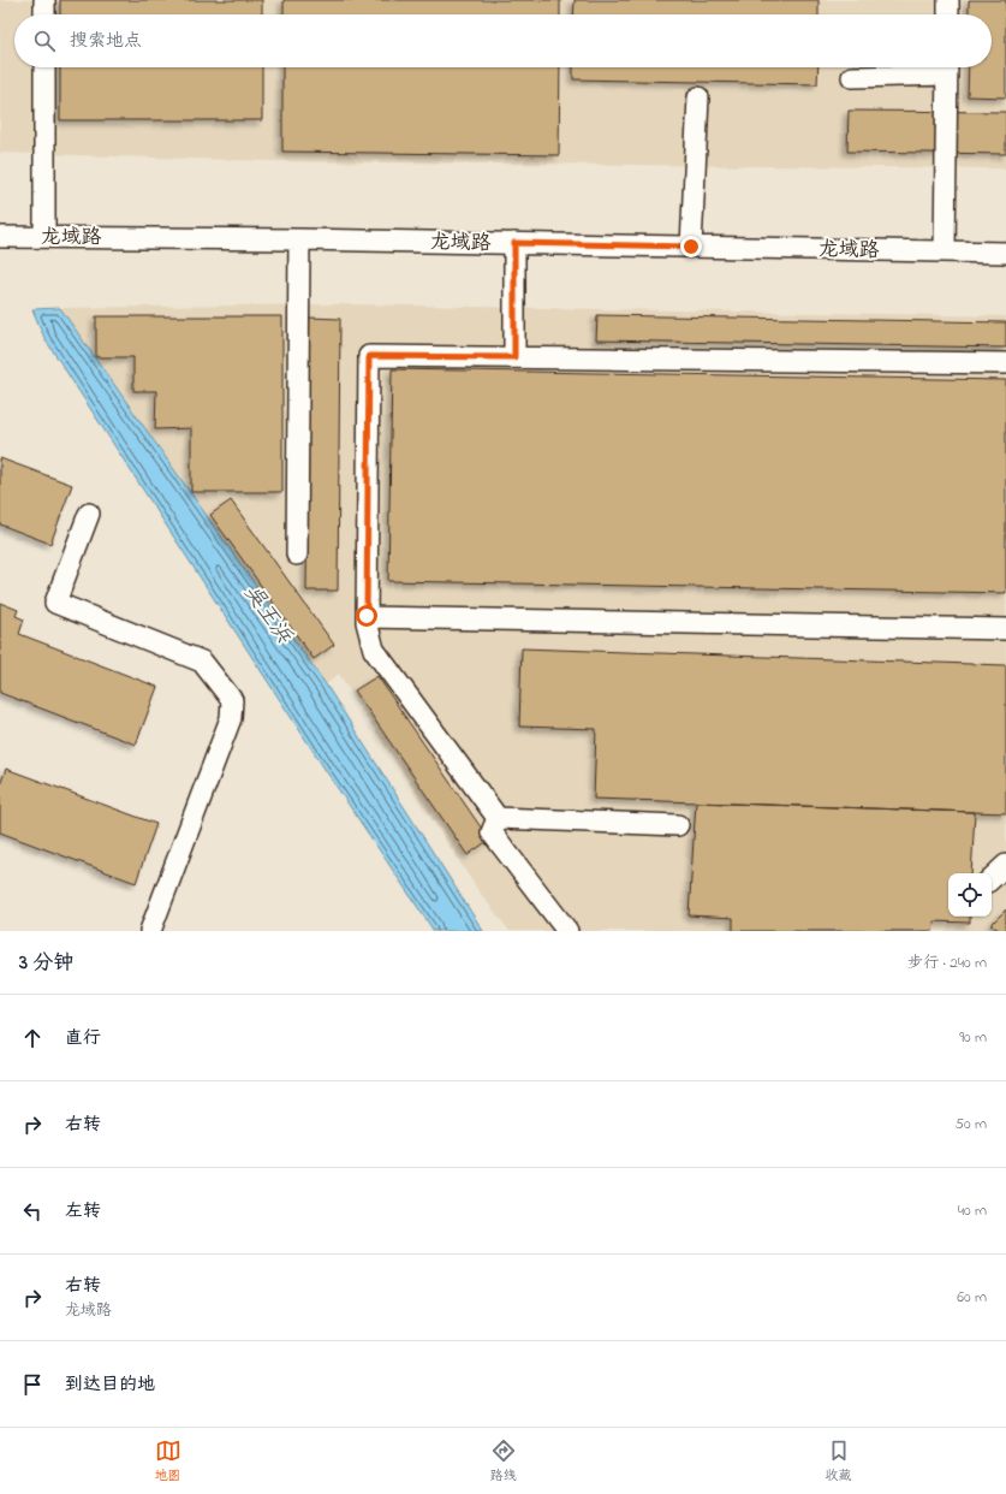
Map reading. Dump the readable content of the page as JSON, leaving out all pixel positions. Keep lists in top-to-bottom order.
{
  "streets": {
    "street": ["龙域路"]
  },
  "water": ["吴王浜"],
  "page": {
    "search": "搜索地点",
    "heading": ["3 分钟", "步行 · 240 m"],
    "list": [
      ["直行", "90 m"],
      ["右转", "50 m"],
      ["左转", "40 m"],
      ["右转", "龙域路", "60 m"],
      "到达目的地"
    ],
    "nav": ["地图", "路线", "收藏"]
  }
}
